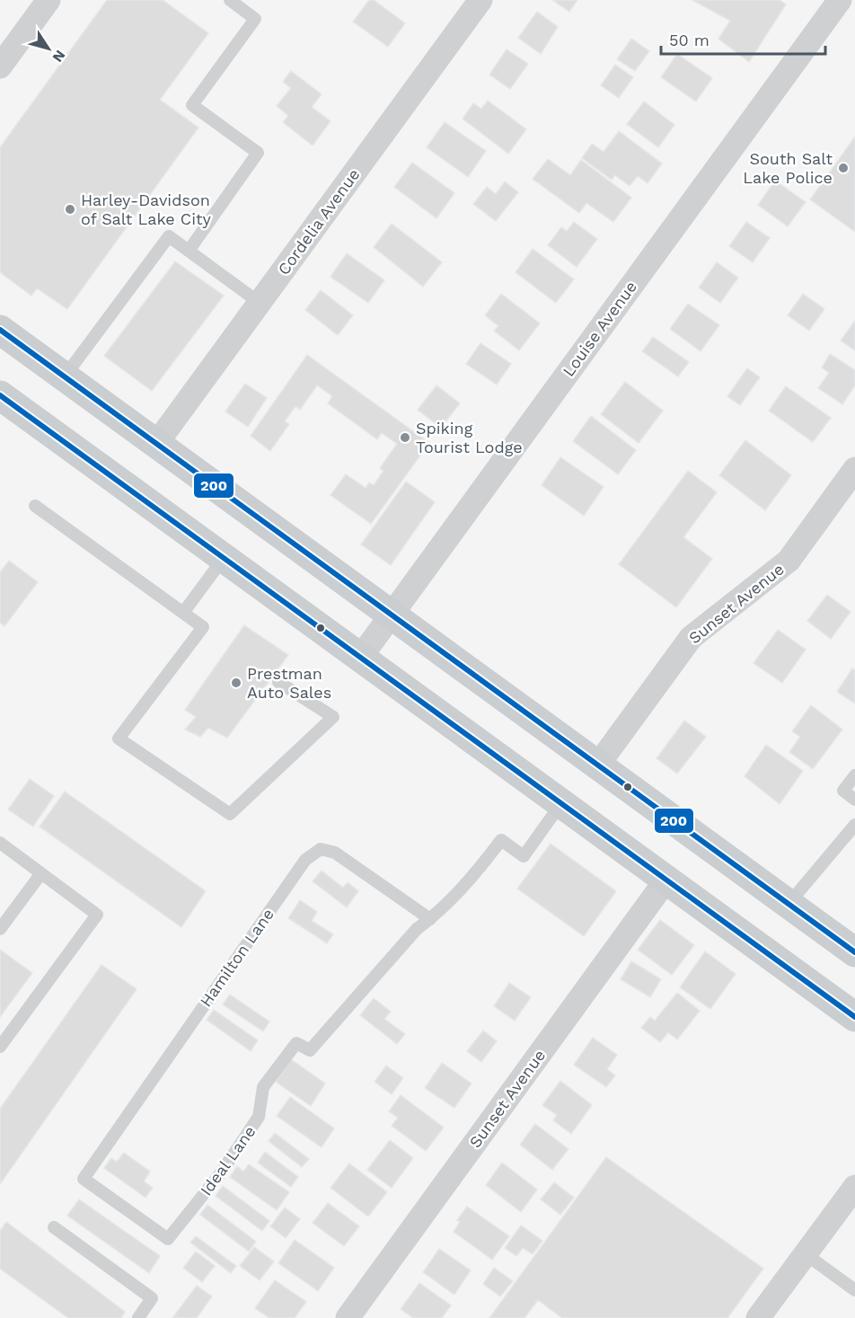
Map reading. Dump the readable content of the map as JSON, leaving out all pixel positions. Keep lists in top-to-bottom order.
{
  "streets": {
    "street": ["Cordelia Avenue", "Louise Avenue", "Sunset Avenue"],
    "lane": ["Hamilton Lane", "Ideal Lane"]
  },
  "crossings": [
    ["Hamilton Lane", "Ideal Lane"]
  ],
  "places": [
    "South Salt Lake Police",
    "Harley-Davidson of Salt Lake City",
    "Spiking Tourist Lodge",
    "Prestman Auto Sales"
  ],
  "lines": ["transit line 200"],
  "scale_bar": "50 m",
  "north": "bottom right"
}
